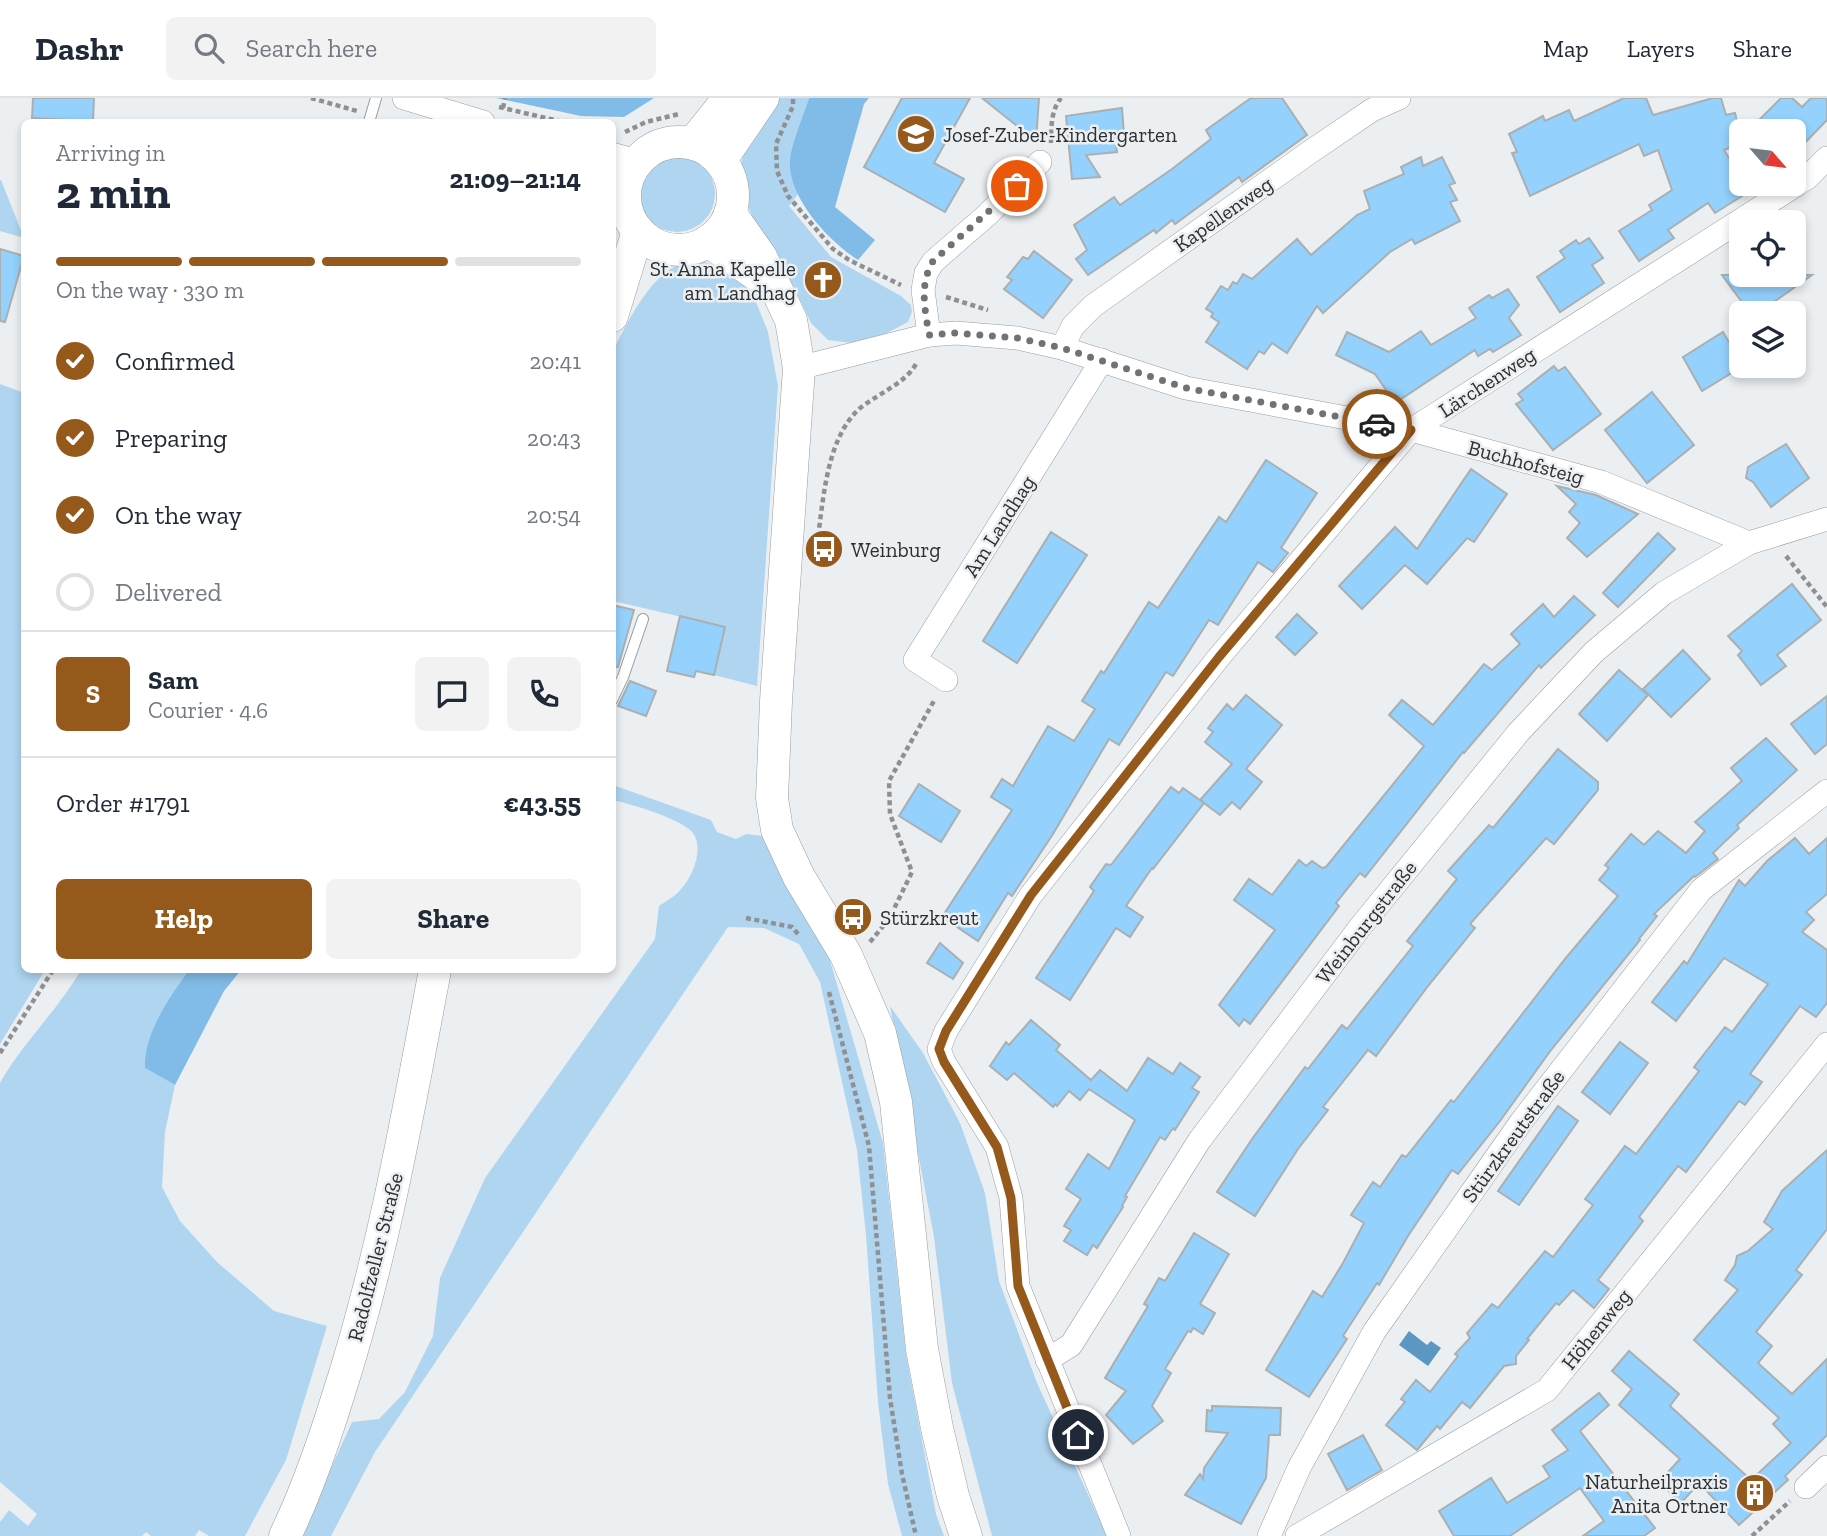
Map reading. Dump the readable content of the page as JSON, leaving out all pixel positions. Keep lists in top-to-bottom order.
{
  "streets": {
    "street": [
      "Kapellenweg",
      "Lärchenweg",
      "Buchhofsteig",
      "Am Landhag",
      "Weinburgstraße",
      "Stürzkreutstraße",
      "Radolfzeller Straße",
      "Höhenweg"
    ]
  },
  "crossings": [
    ["Kapellenweg", "Buchhofsteig"],
    ["Lärchenweg", "Buchhofsteig"],
    ["Lärchenweg", "Weinburgstraße"],
    ["Buchhofsteig", "Am Landhag"],
    ["Buchhofsteig", "Weinburgstraße"]
  ],
  "places": {
    "school or university": ["Josef-Zuber-Kindergarten"],
    "church": ["St. Anna Kapelle am Landhag"],
    "bus stop": ["Weinburg", "Stürzkreut"],
    "building": ["Naturheilpraxis Anita Ortner"]
  },
  "north": "bottom right",
  "page": {
    "header": "Dashr",
    "search": "Search here",
    "nav": ["Map", "Layers", "Share"],
    "heading": ["2 min", "Arriving in", "21:09–21:14"],
    "panel": [
      "Sam",
      "Courier · 4.6",
      "Order #1791",
      "€43.55"
    ],
    "bar": "On the way · 330 m",
    "list": [
      ["Confirmed", "20:41"],
      ["Preparing", "20:43"],
      ["On the way", "20:54"],
      "Delivered"
    ],
    "round": "S",
    "buttons": ["Help", "Share"]
  }
}
